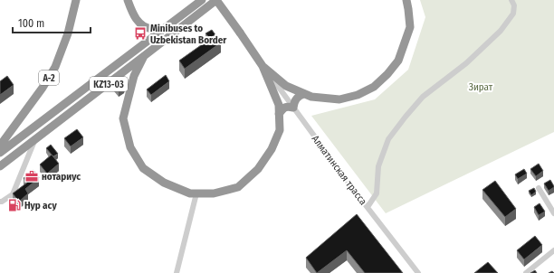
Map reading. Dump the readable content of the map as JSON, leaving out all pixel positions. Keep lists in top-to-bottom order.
{
  "streets": {
    "highway": ["A-2", "KZ13-03"],
    "street": ["Алматинская трасса"]
  },
  "parks": ["Зират"],
  "places": {
    "bus stop": ["Minibuses to Uzbekistan Border"],
    "office": ["нотариус"],
    "fuel station": ["Нур асу"]
  },
  "scale_bar": "100 m"
}
